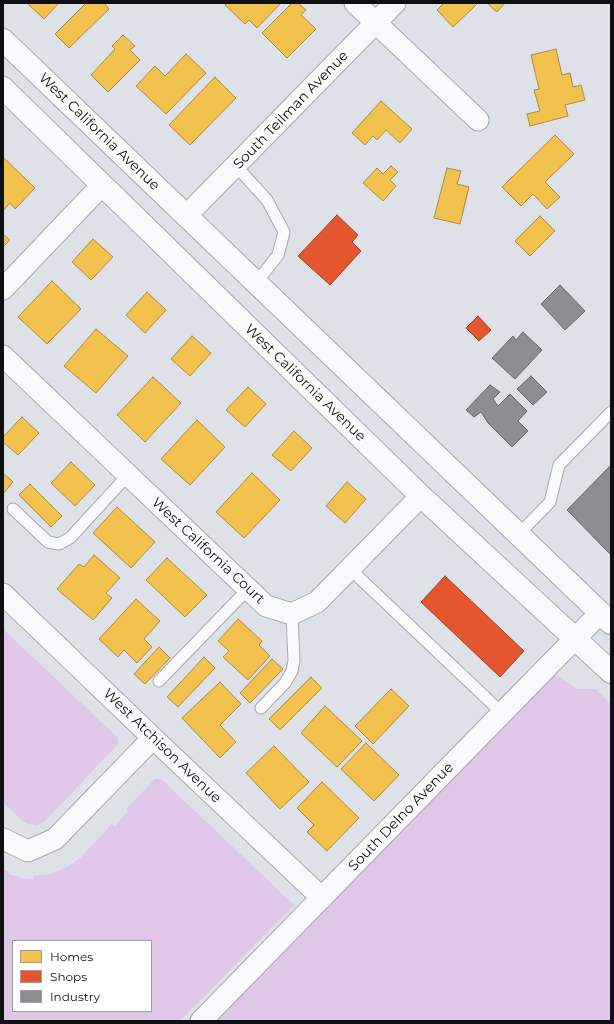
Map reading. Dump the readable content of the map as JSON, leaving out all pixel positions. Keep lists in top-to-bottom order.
{
  "streets": {
    "main road": ["West California Avenue"],
    "street": [
      "South Teilman Avenue",
      "West California Court",
      "West Atchison Avenue",
      "South Delno Avenue"
    ]
  },
  "crossings": [
    ["South Teilman Avenue", "West California Avenue"],
    ["West California Avenue", "South Delno Avenue"],
    ["West Atchison Avenue", "South Delno Avenue"]
  ],
  "legend": ["Homes", "Shops", "Industry"]
}
